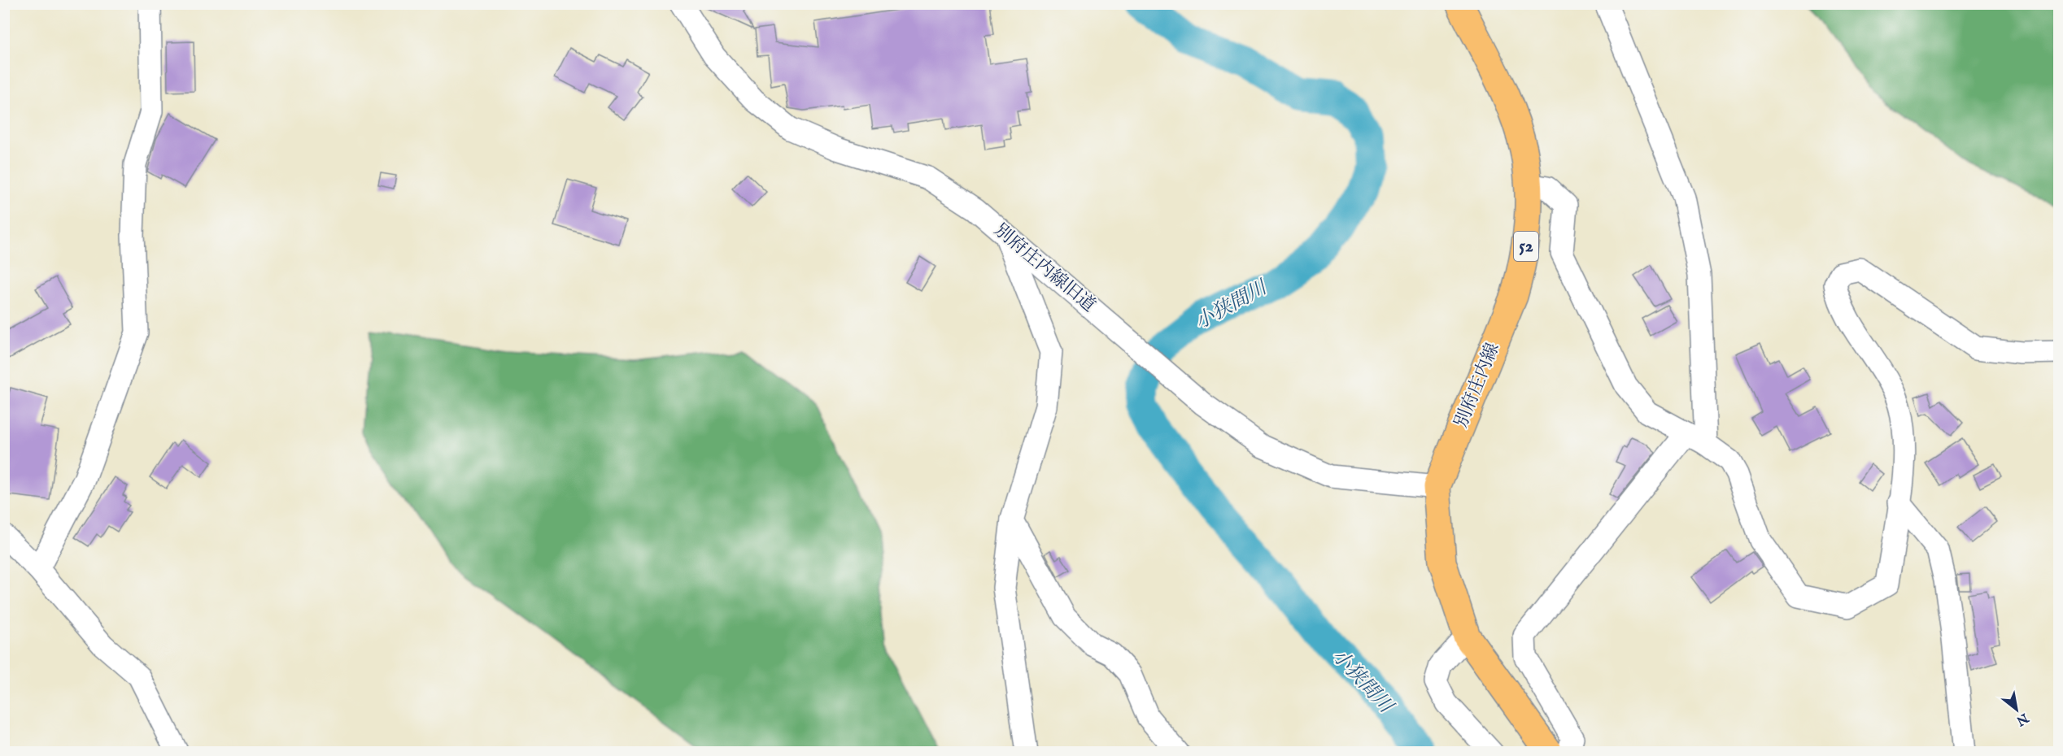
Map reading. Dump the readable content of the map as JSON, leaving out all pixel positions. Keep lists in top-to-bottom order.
{
  "streets": {
    "main road": ["52", "別府庄内線"],
    "street": ["別府庄内線旧道"]
  },
  "crossings": [
    ["別府庄内線旧道", "別府庄内線"]
  ],
  "water": ["小狭間川"],
  "north": "bottom right"
}
